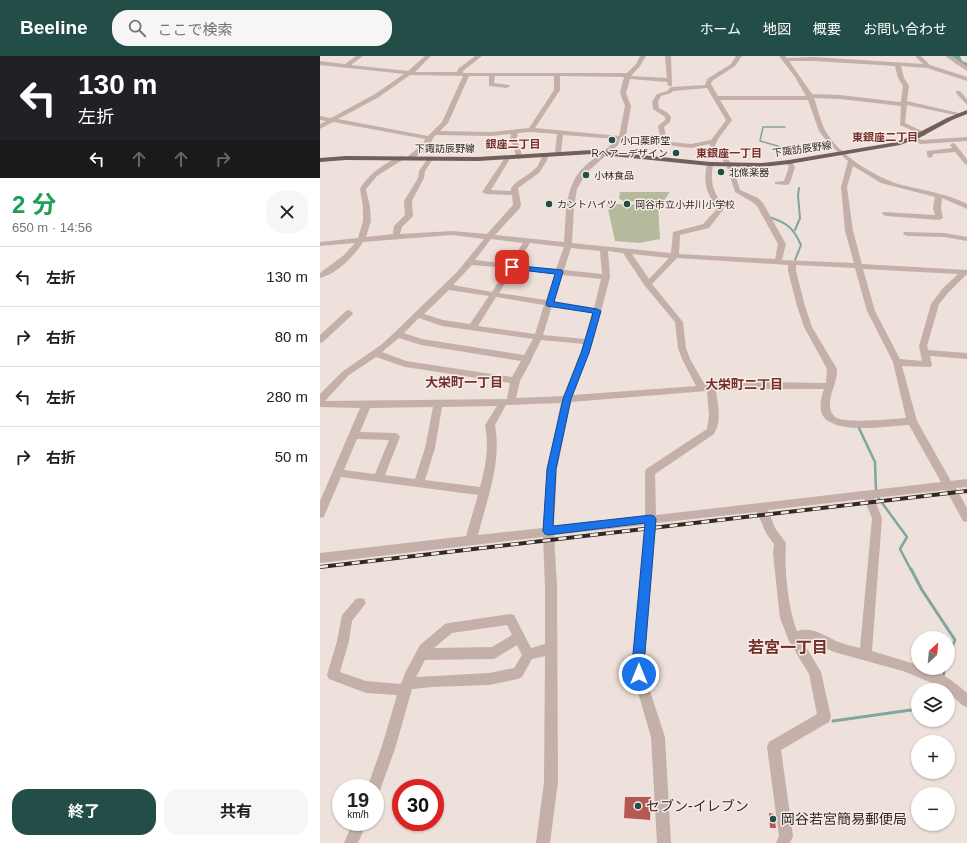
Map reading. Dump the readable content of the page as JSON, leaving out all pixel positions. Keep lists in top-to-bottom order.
{
  "streets": {
    "main road": ["下諏訪辰野線"]
  },
  "districts": [
    "東銀座二丁目",
    "銀座二丁目",
    "東銀座一丁目",
    "大栄町一丁目",
    "大栄町二丁目",
    "若宮一丁目"
  ],
  "places": [
    "小口薬師堂",
    "Rヘアーデザイン",
    "北條楽器",
    "小林食品",
    "カントハイツ",
    "岡谷市立小井川小学校",
    "セブン-イレブン",
    "岡谷若宮簡易郵便局"
  ],
  "north": "top right",
  "page": {
    "header": "Beeline",
    "search": "ここで検索",
    "nav": [
      "ホーム",
      "地図",
      "概要",
      "お問い合わせ"
    ],
    "turn": ["130 m", "左折"],
    "heading": ["2 分", "650 m · 14:56"],
    "list": [
      {
        "name": "左折",
        "value": "130 m"
      },
      {
        "name": "右折",
        "value": "80 m"
      },
      {
        "name": "左折",
        "value": "280 m"
      },
      {
        "name": "右折",
        "value": "50 m"
      }
    ],
    "map_buttons": ["+", "−"],
    "speed": "19 km/h",
    "limit": "30",
    "buttons": ["終了", "共有"]
  }
}
